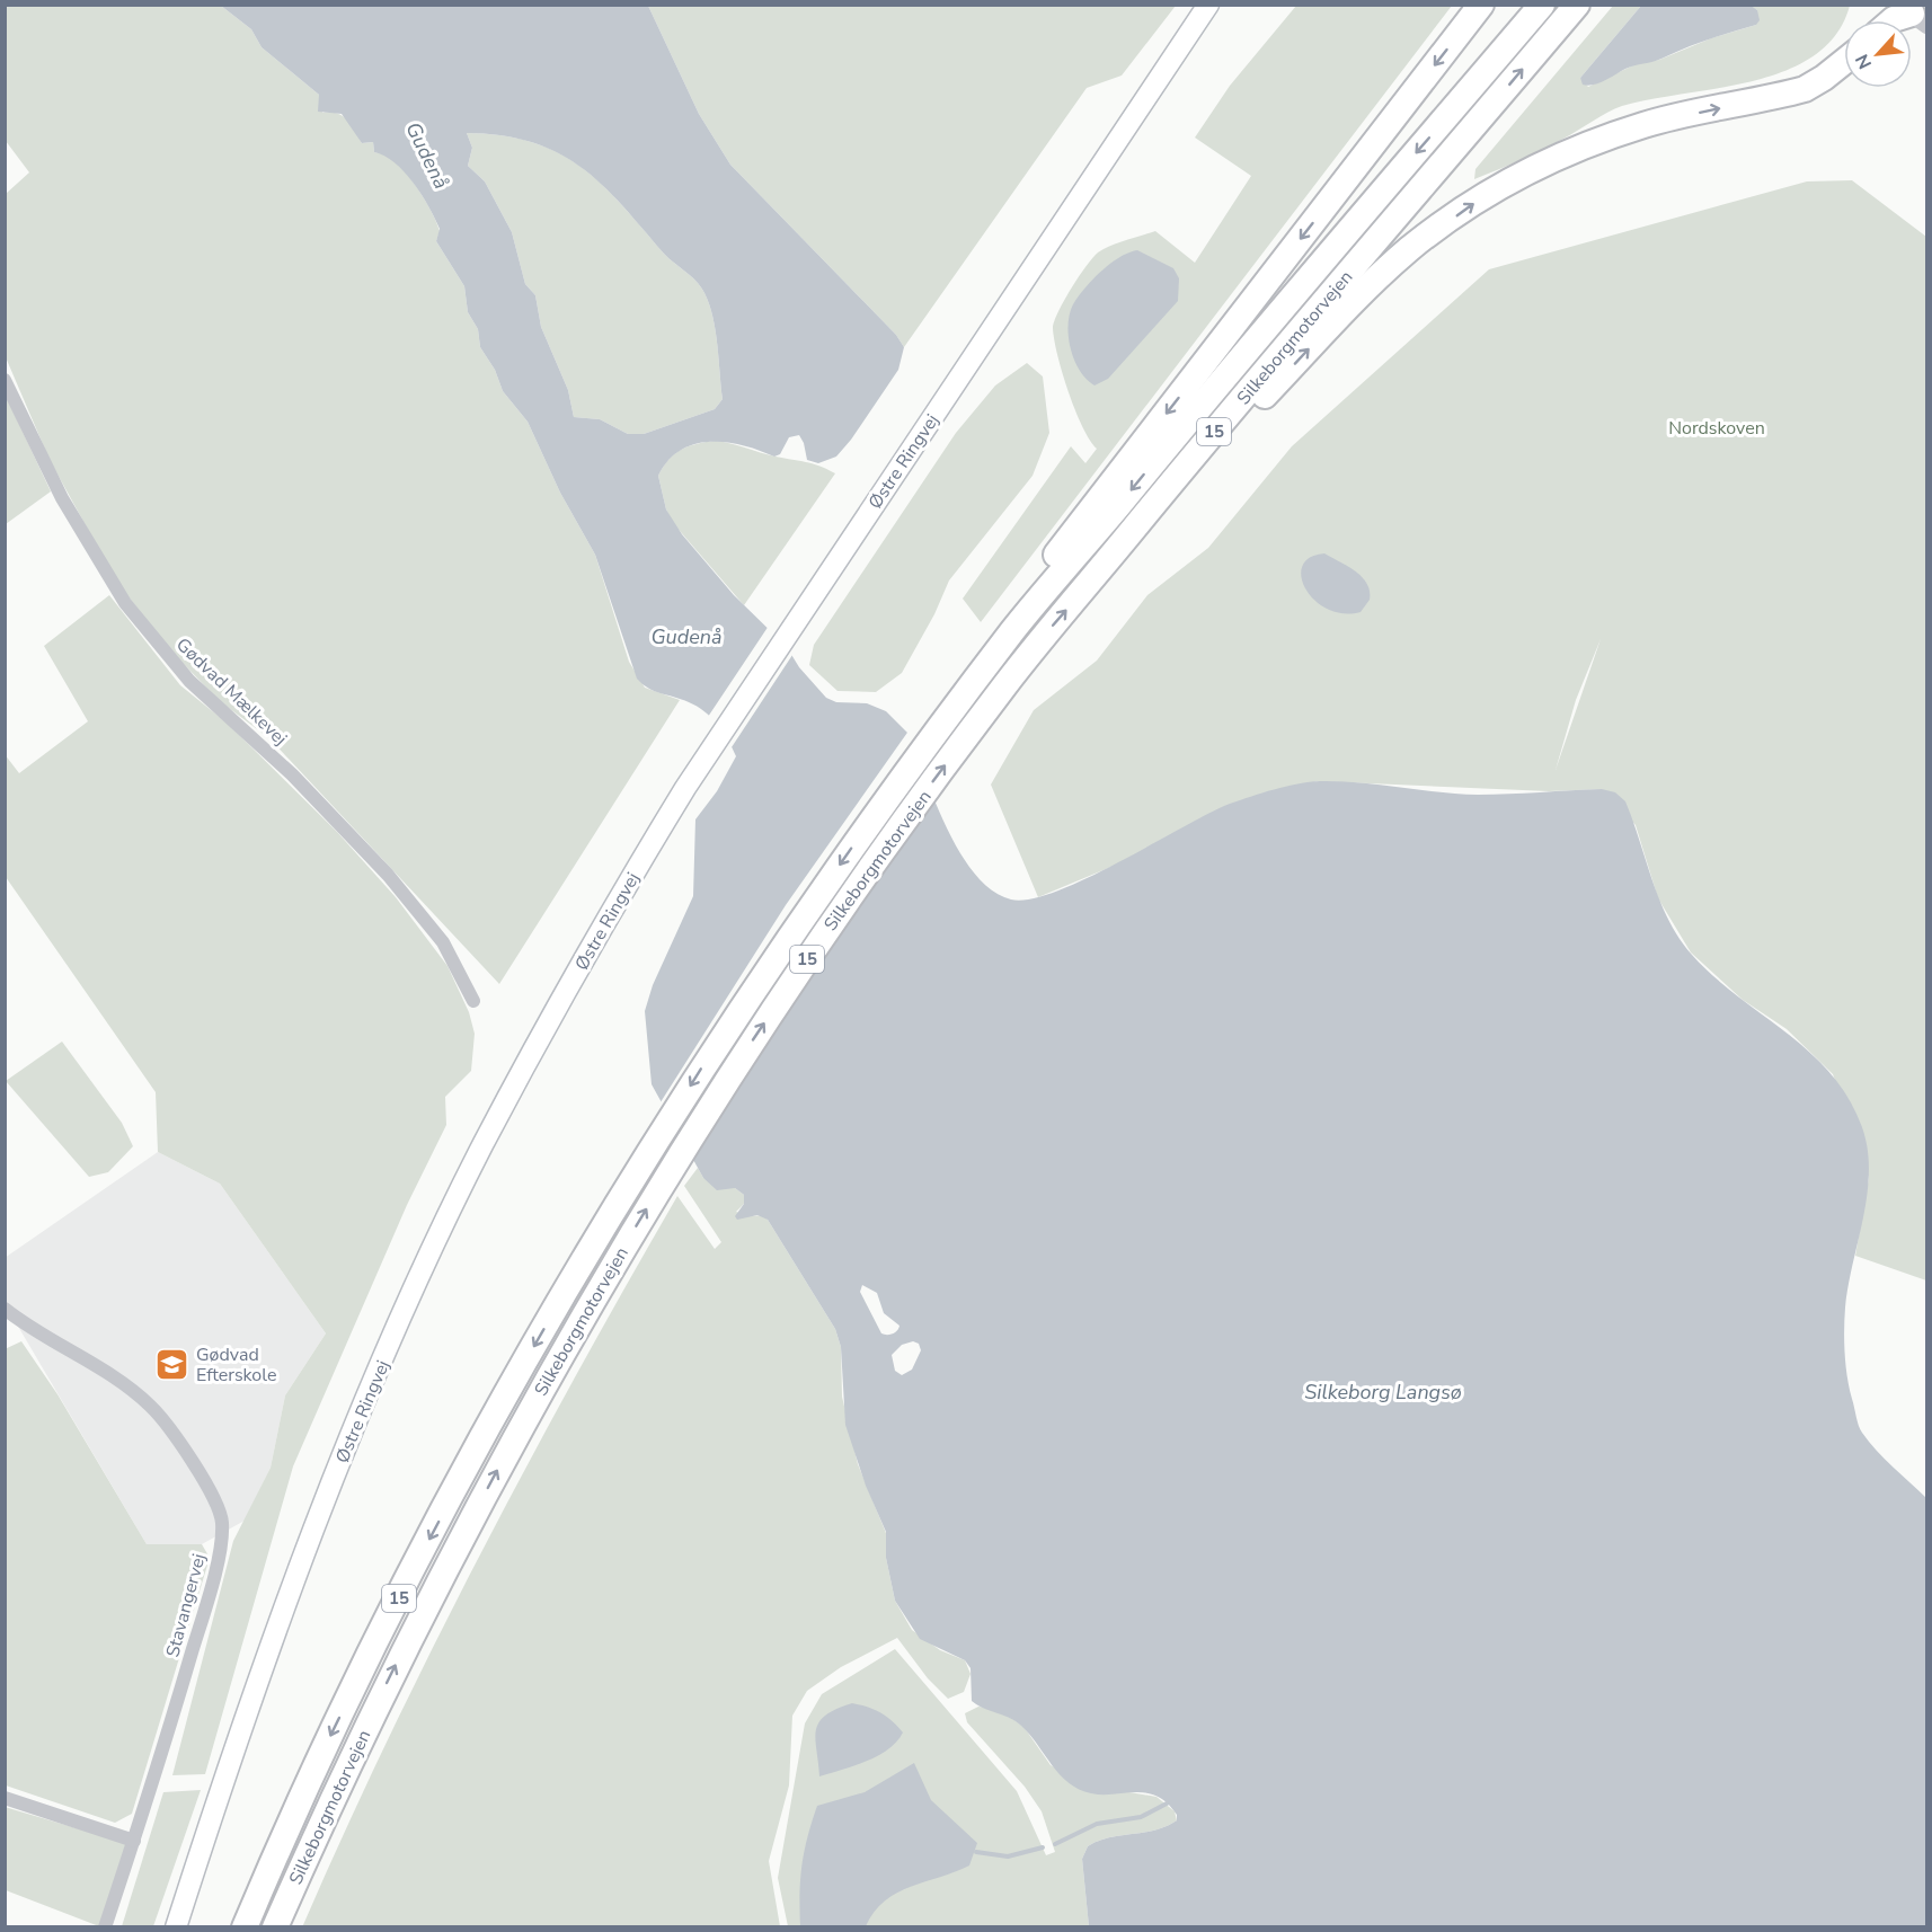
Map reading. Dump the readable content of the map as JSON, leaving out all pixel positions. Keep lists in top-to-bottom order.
{
  "streets": {
    "highway": ["Silkeborgmotorvejen", "15"],
    "main road": ["Østre Ringvej"],
    "street": ["Gødvad Mælkevej", "Stavangervej"]
  },
  "water": ["Gudenå", "Silkeborg Langsø"],
  "parks": ["Nordskoven"],
  "places": {
    "school or university": ["Gødvad Efterskole"]
  },
  "north": "bottom left"
}
